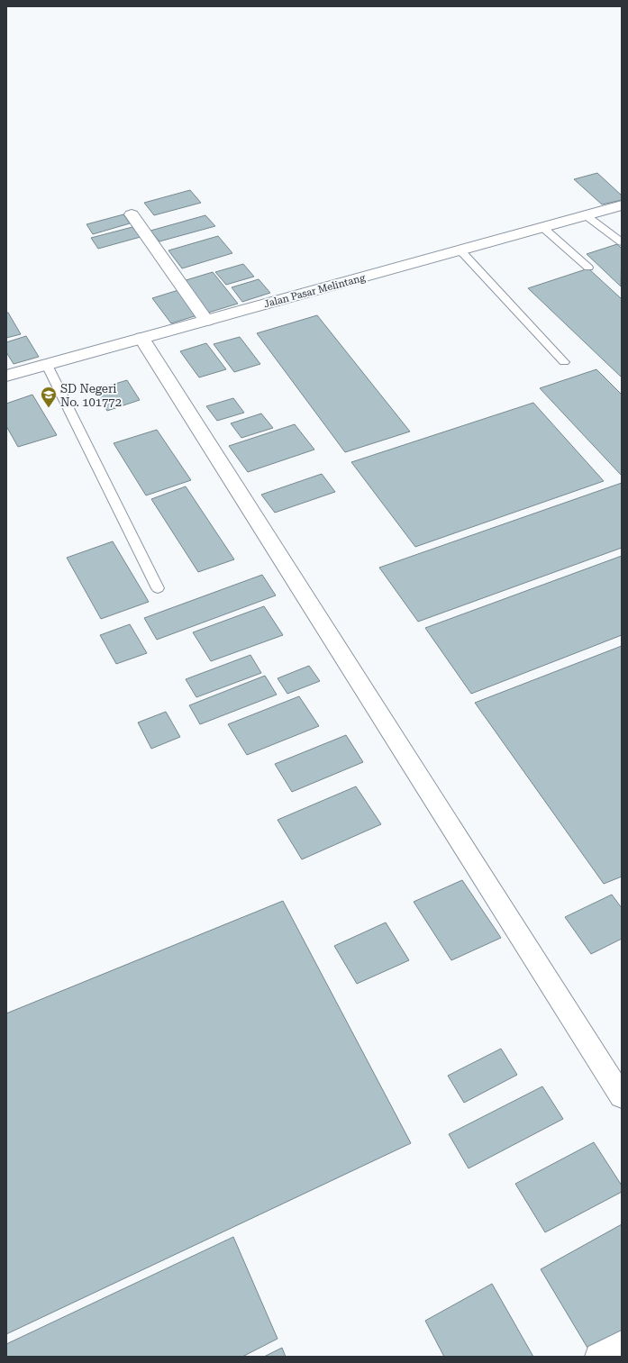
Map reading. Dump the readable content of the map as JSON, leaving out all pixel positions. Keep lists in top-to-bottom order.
{
  "streets": {
    "street": ["Jalan Pasar Melintang"]
  },
  "places": {
    "school or university": ["SD Negeri No. 101772"]
  }
}
